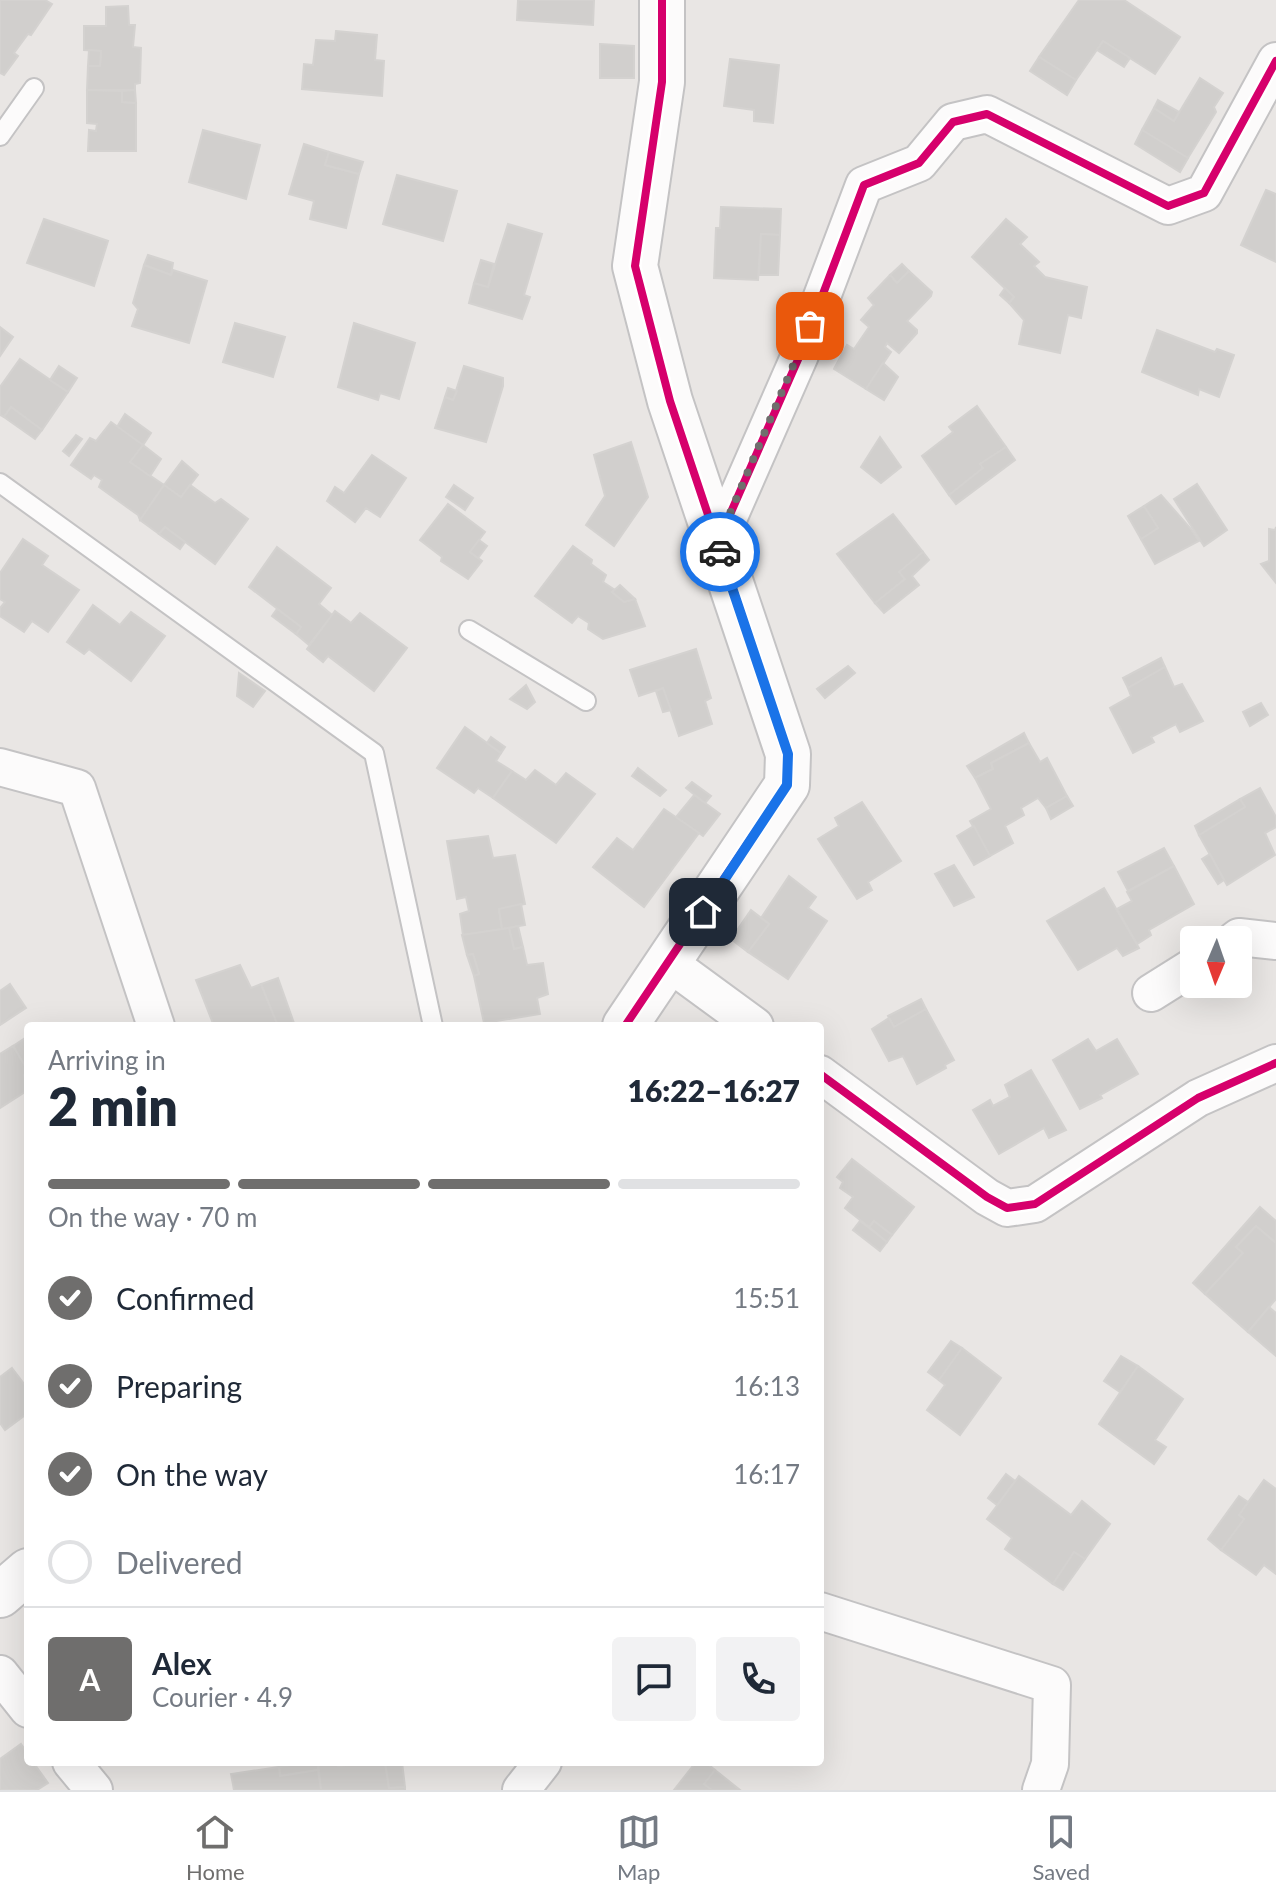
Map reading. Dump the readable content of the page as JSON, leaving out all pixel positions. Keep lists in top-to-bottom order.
{
  "north": "bottom",
  "page": {
    "heading": ["2 min", "Arriving in", "16:22–16:27"],
    "panel": ["Alex", "Courier · 4.9"],
    "bar": "On the way · 70 m",
    "list": [
      ["Confirmed", "15:51"],
      ["Preparing", "16:13"],
      ["On the way", "16:17"],
      "Delivered"
    ],
    "round": "A",
    "tabs": ["Home", "Map", "Saved"]
  }
}
